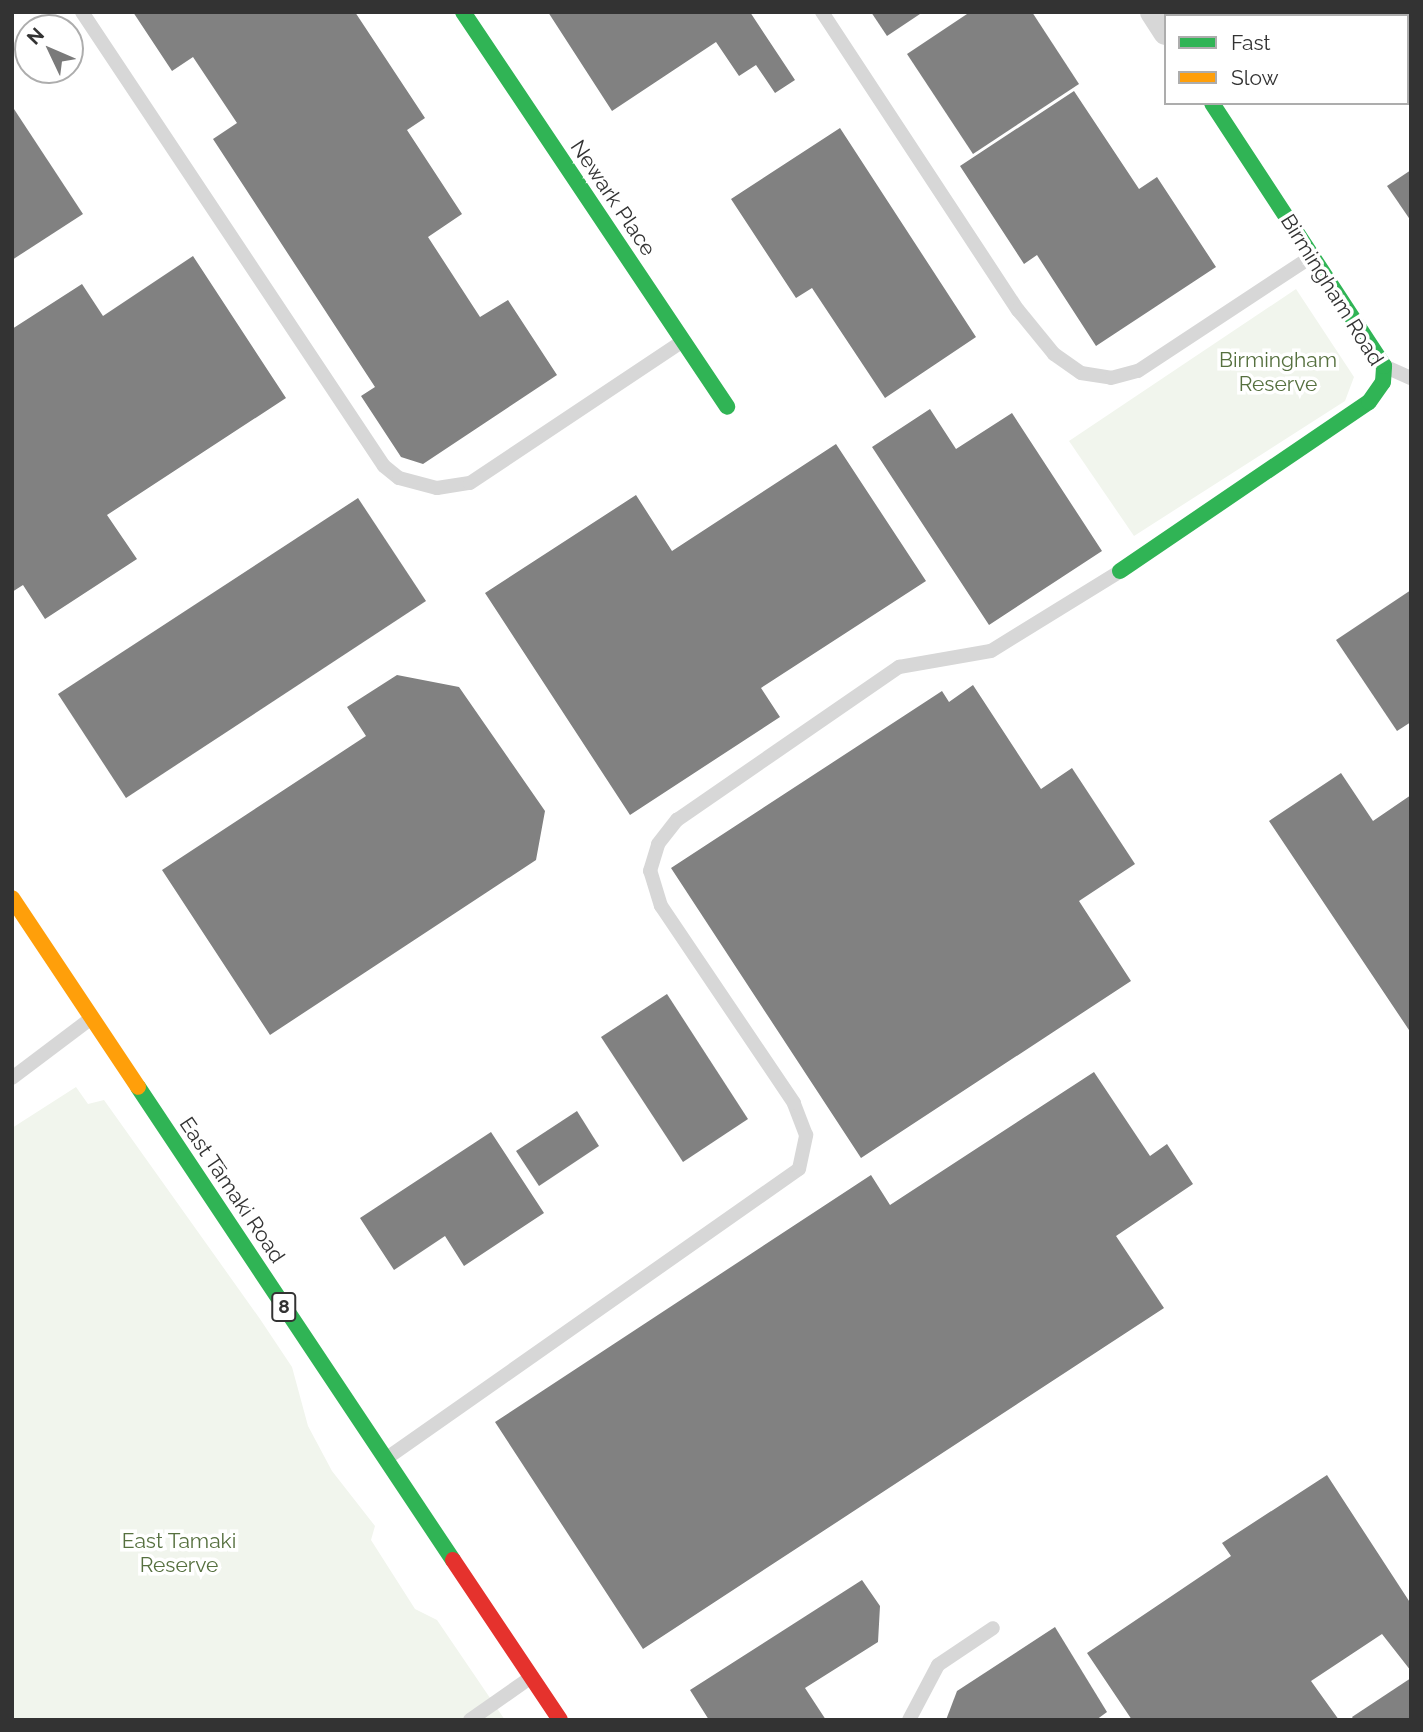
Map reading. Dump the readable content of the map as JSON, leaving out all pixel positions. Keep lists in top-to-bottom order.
{
  "streets": {
    "street": [
      "Newark Place",
      "Birmingham Road",
      "East Tāmaki Road",
      "8"
    ]
  },
  "parks": ["Birmingham Reserve", "East Tamaki Reserve"],
  "legend": ["Fast", "Slow"],
  "north": "top left"
}
